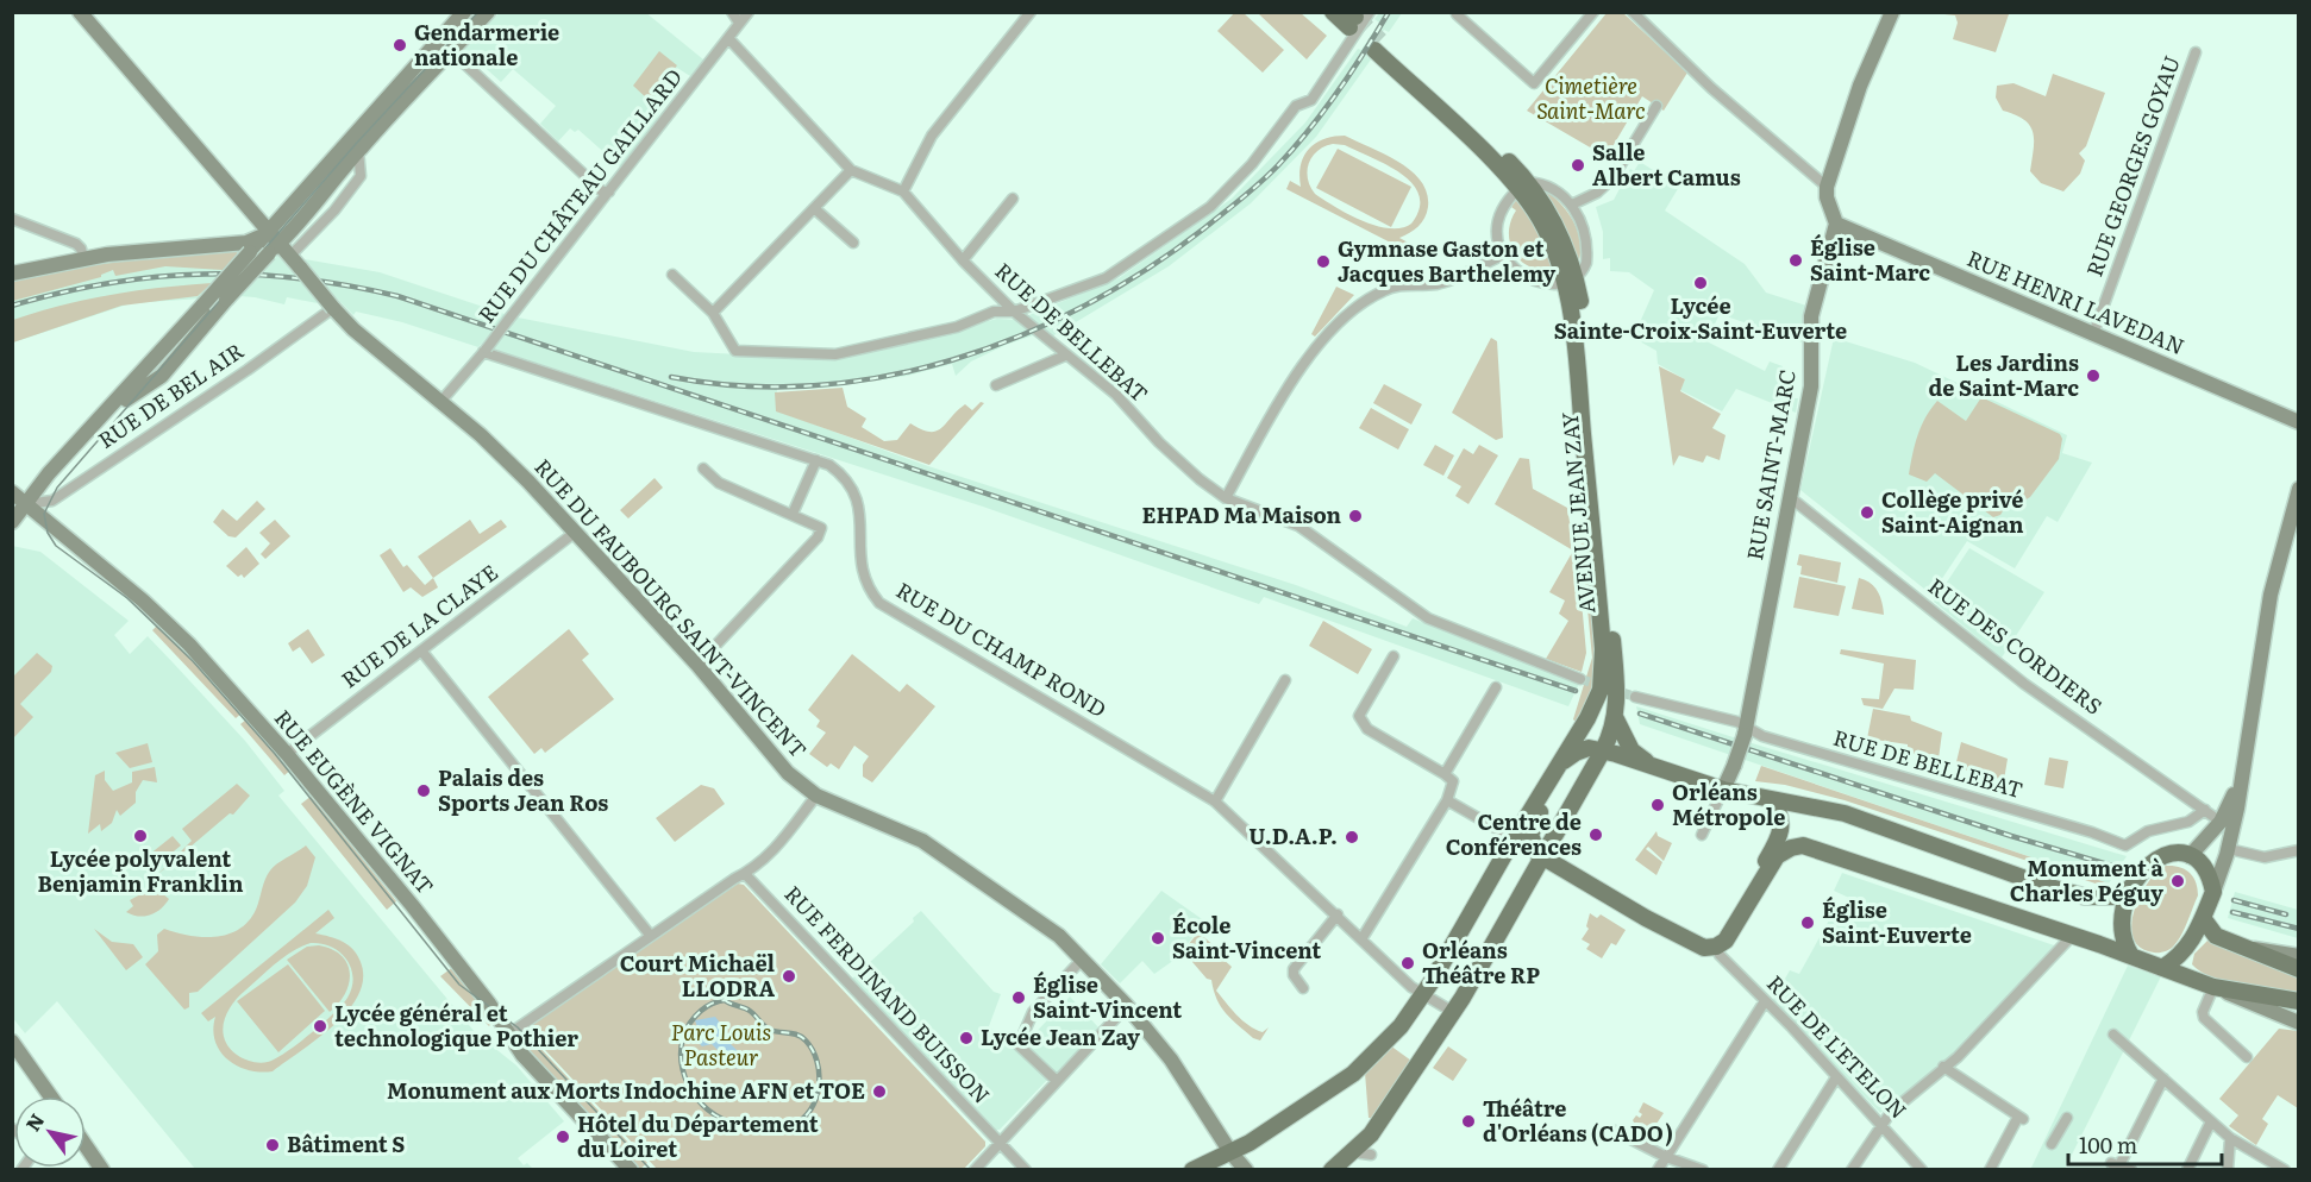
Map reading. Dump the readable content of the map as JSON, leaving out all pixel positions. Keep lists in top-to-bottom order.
{
  "streets": {
    "main road": [
      "RUE HENRI LAVEDAN",
      "RUE SAINT-MARC",
      "AVENUE JEAN ZAY",
      "RUE DU FAUBOURG SAINT-VINCENT",
      "RUE EUGÈNE VIGNAT"
    ],
    "street": [
      "RUE GEORGES GOYAU",
      "RUE DU CHÂTEAU GAILLARD",
      "RUE DE BELLEBAT",
      "RUE DE BEL AIR",
      "RUE DE LA CLAYE",
      "RUE DES CORDIERS",
      "RUE DU CHAMP ROND",
      "RUE FERDINAND BUISSON",
      "RUE DE L'ETELON"
    ]
  },
  "crossings": [
    ["RUE GEORGES GOYAU", "RUE HENRI LAVEDAN"],
    ["RUE DU CHÂTEAU GAILLARD", "RUE DE BELLEBAT"],
    ["RUE DU CHÂTEAU GAILLARD", "RUE DU FAUBOURG SAINT-VINCENT"],
    ["RUE DU CHÂTEAU GAILLARD", "RUE DU CHAMP ROND"],
    ["RUE HENRI LAVEDAN", "RUE SAINT-MARC"],
    ["RUE DE BELLEBAT", "RUE SAINT-MARC"],
    ["RUE DE BELLEBAT", "RUE DES CORDIERS"],
    ["RUE DE BEL AIR", "RUE DU FAUBOURG SAINT-VINCENT"],
    ["RUE DE BEL AIR", "RUE EUGÈNE VIGNAT"],
    ["RUE SAINT-MARC", "RUE DES CORDIERS"],
    ["AVENUE JEAN ZAY", "RUE DU CHAMP ROND"],
    ["RUE DU FAUBOURG SAINT-VINCENT", "RUE DE LA CLAYE"],
    ["RUE DE LA CLAYE", "RUE EUGÈNE VIGNAT"]
  ],
  "parks": ["Cimetière Saint-Marc", "Parc Louis Pasteur"],
  "places": [
    "Gendarmerie nationale",
    "Salle Albert Camus",
    "Église Saint-Marc",
    "Gymnase Gaston et Jacques Barthelemy",
    "Lycée Sainte-Croix-Saint-Euverte",
    "Les Jardins de Saint-Marc",
    "Collège privé Saint-Aignan",
    "EHPAD Ma Maison",
    "Palais des Sports Jean Ros",
    "Orléans Métropole",
    "Centre de Conférences",
    "Lycée polyvalent Benjamin Franklin",
    "U.D.A.P.",
    "Monument à Charles Péguy",
    "Église Saint-Euverte",
    "École Saint-Vincent",
    "Orléans Théâtre RP",
    "Court Michaël LLODRA",
    "Église Saint-Vincent",
    "Lycée général et technologique Pothier",
    "Lycée Jean Zay",
    "Monument aux Morts Indochine AFN et TOE",
    "Théâtre d'Orléans (CADO)",
    "Hôtel du Département du Loiret",
    "Bâtiment S"
  ],
  "scale_bar": "100 m",
  "north": "top left"
}
